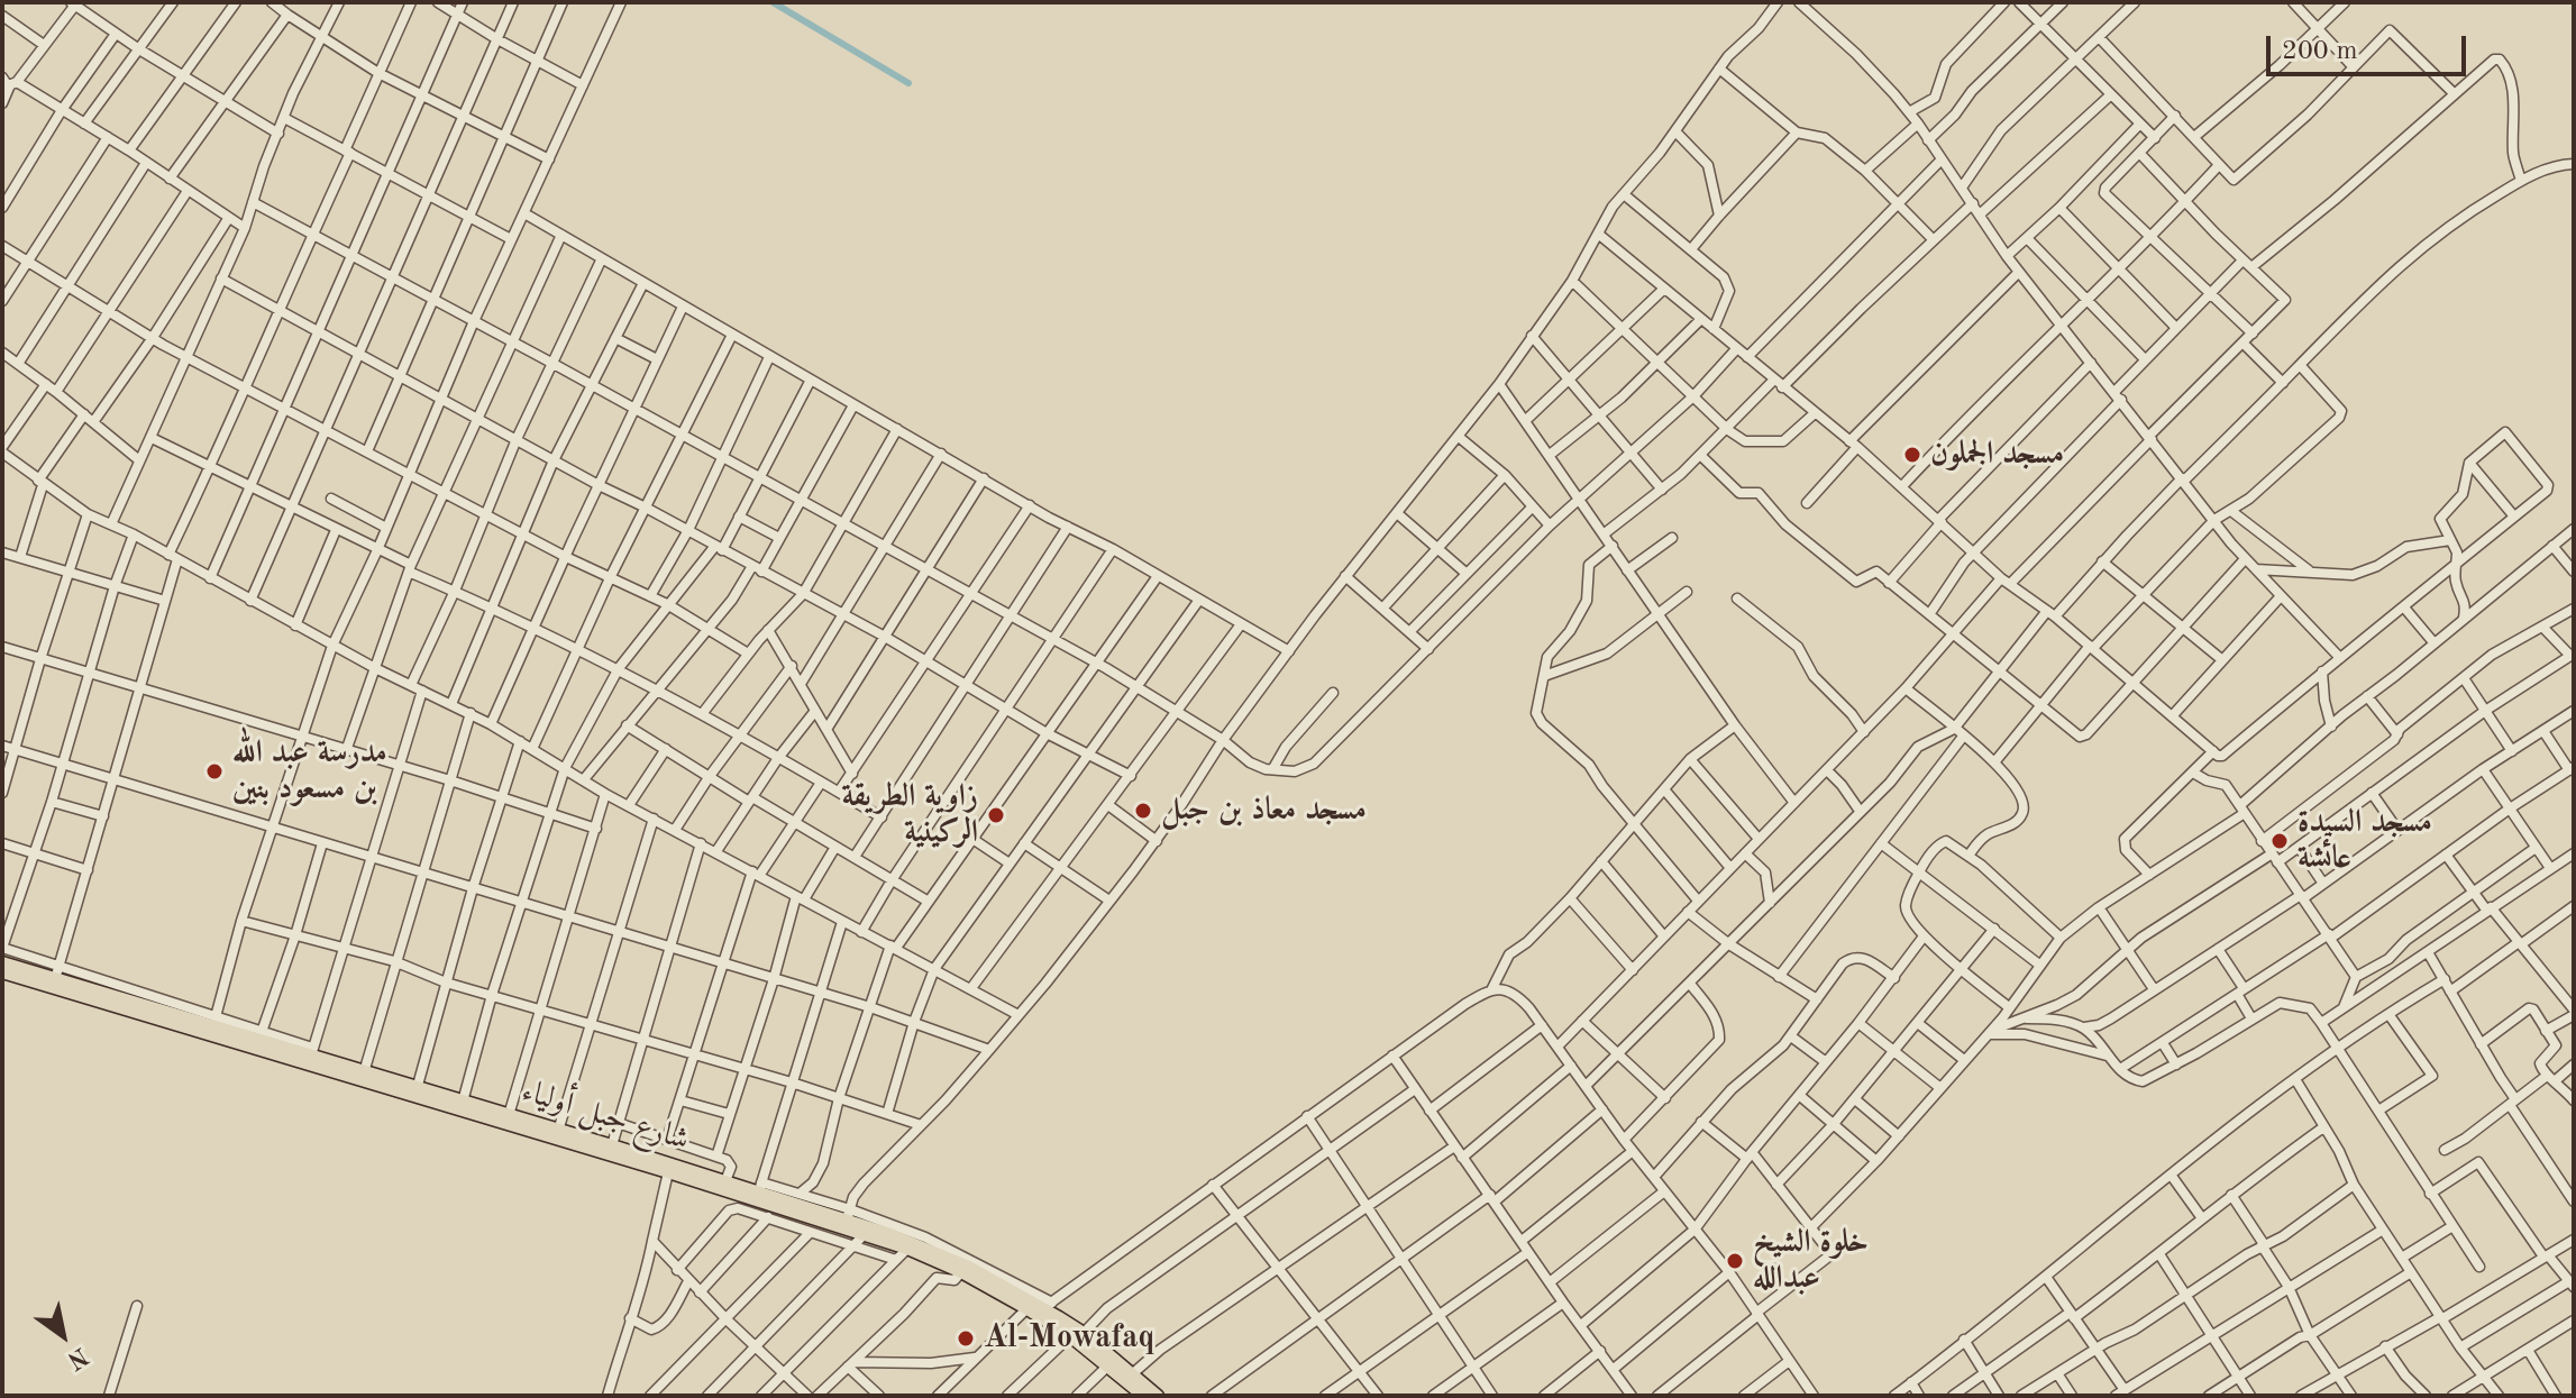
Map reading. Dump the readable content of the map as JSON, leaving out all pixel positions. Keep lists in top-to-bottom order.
{
  "streets": {
    "main road": ["شارع جبل أولياء"]
  },
  "places": [
    "مسجد الجملون",
    "مدرسة عبد الله بن مسعود بنين",
    "مسجد معاذ بن جبل",
    "زاوية الطريقة الركينية",
    "مسجد السيدة عائشة",
    "خلوة الشيخ عبدالله",
    "Al-Mowafaq"
  ],
  "scale_bar": "200 m",
  "north": "bottom right"
}
